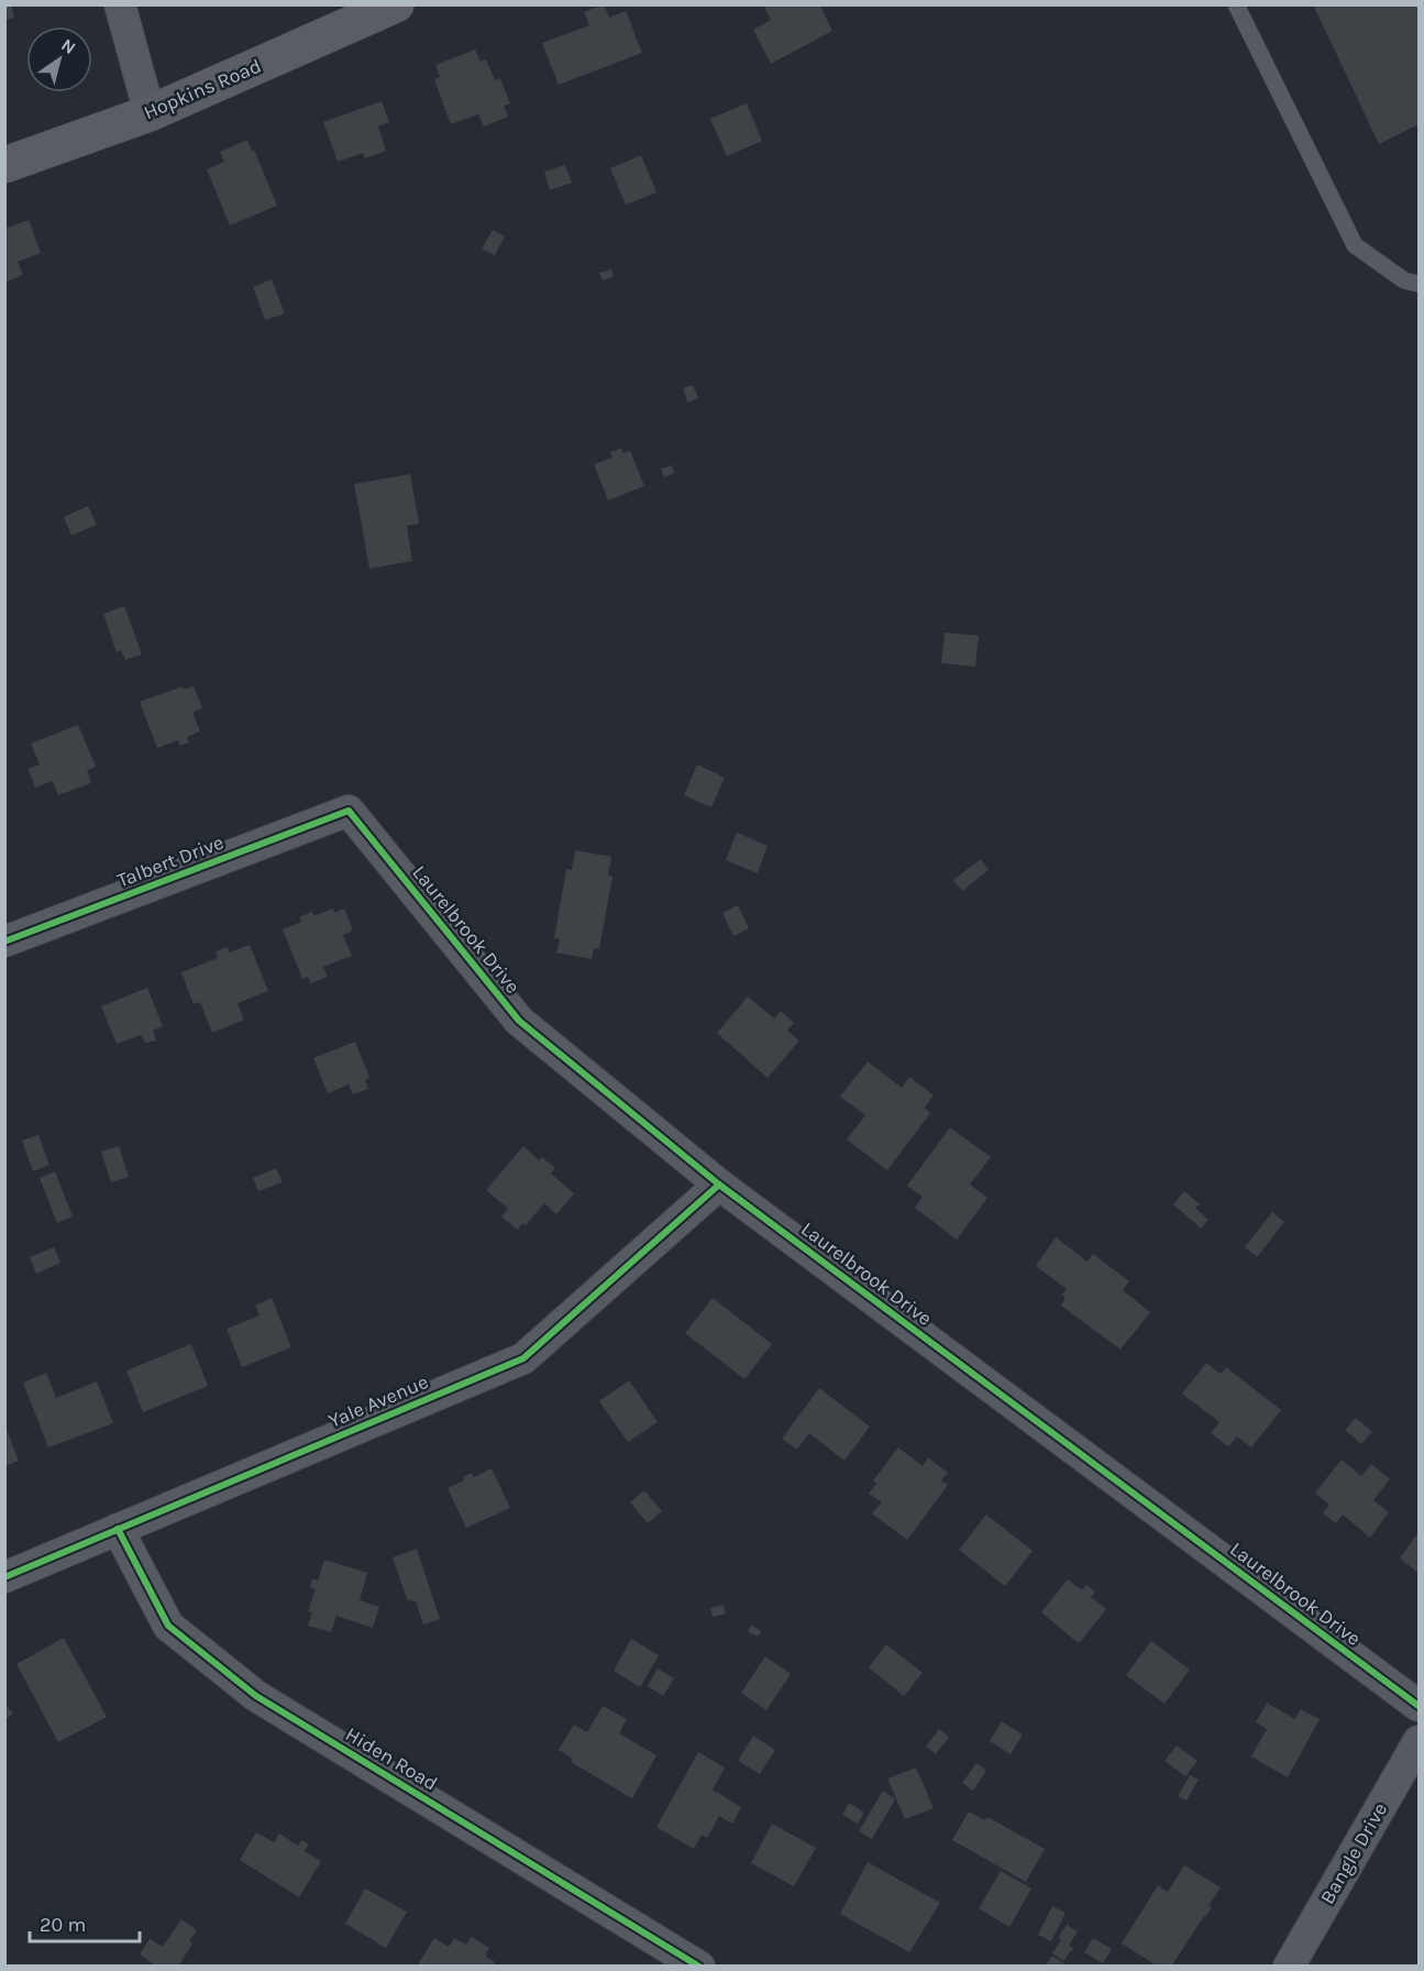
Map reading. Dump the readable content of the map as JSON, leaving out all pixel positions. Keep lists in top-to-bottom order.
{
  "streets": {
    "main road": ["Hopkins Road"],
    "street": [
      "Talbert Drive",
      "Laurelbrook Drive",
      "Yale Avenue",
      "Hiden Road",
      "Bangle Drive"
    ]
  },
  "crossings": [
    ["Talbert Drive", "Laurelbrook Drive"],
    ["Laurelbrook Drive", "Yale Avenue"],
    ["Yale Avenue", "Hiden Road"]
  ],
  "scale_bar": "20 m",
  "north": "top right"
}
